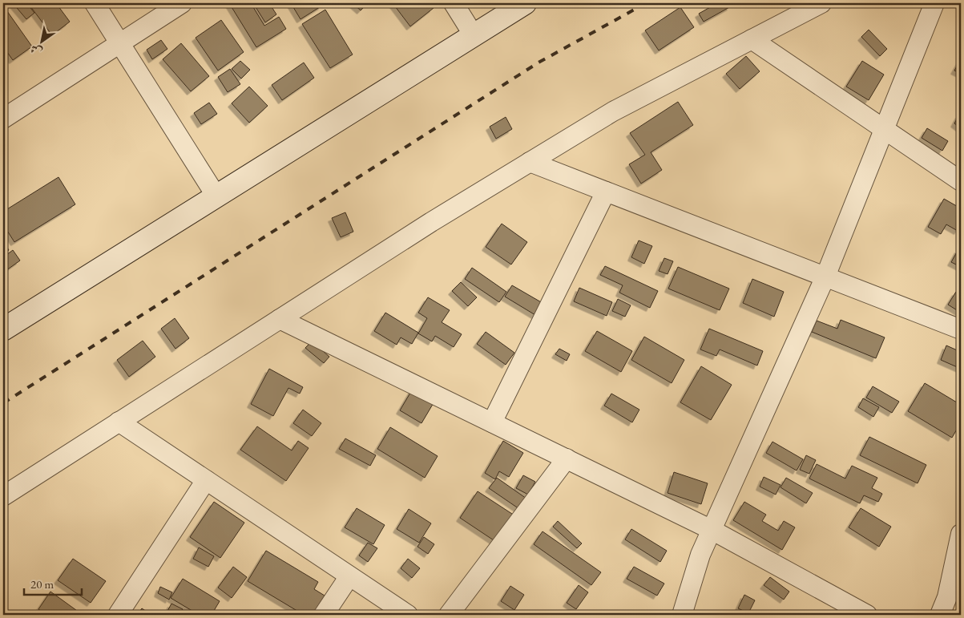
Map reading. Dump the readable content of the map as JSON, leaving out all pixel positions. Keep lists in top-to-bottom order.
{
  "scale_bar": "20 m",
  "north": "bottom left"
}
